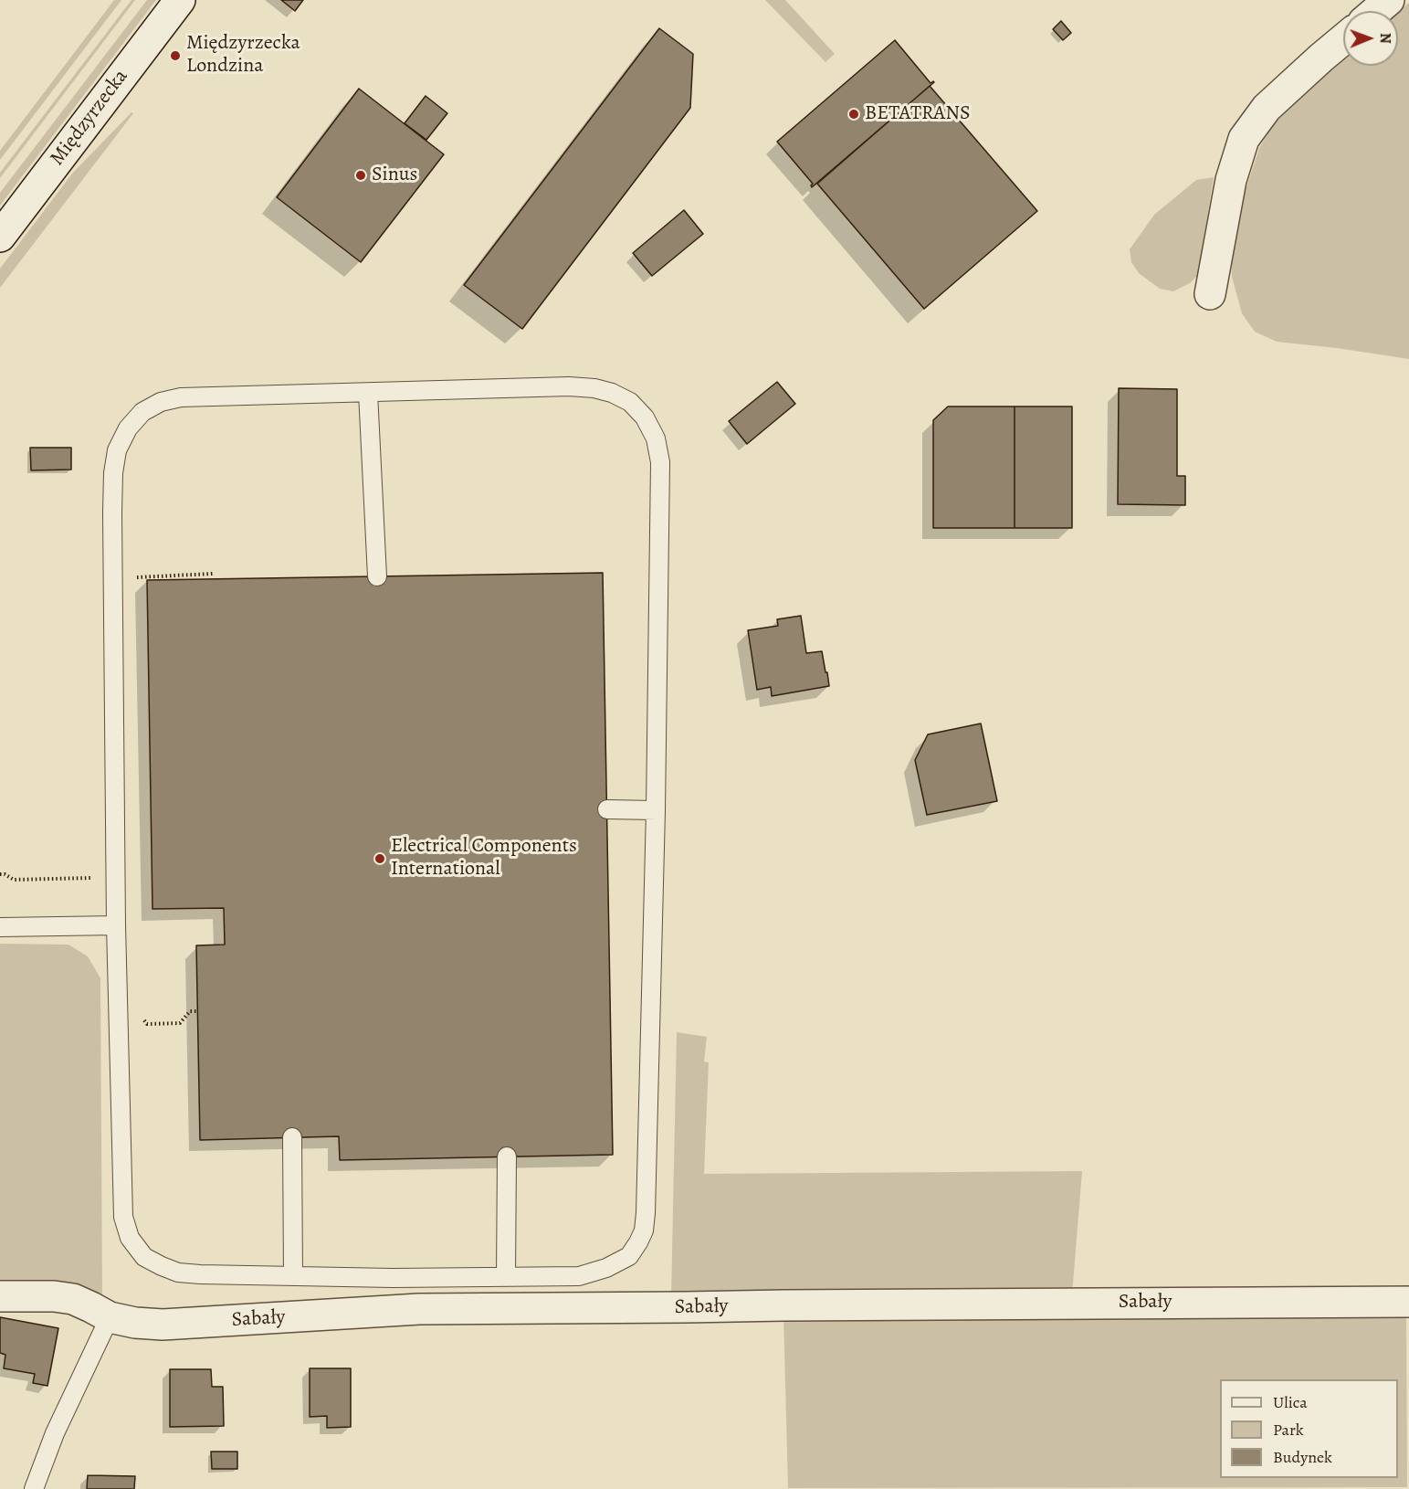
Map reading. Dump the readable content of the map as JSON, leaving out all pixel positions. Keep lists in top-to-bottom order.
{
  "streets": {
    "street": ["Międzyrzecka", "Sabały"]
  },
  "places": [
    "Międzyrzecka Londzina",
    "BETATRANS",
    "Sinus",
    "Electrical Components International"
  ],
  "legend": ["Ulica", "Park", "Budynek"],
  "north": "right"
}
